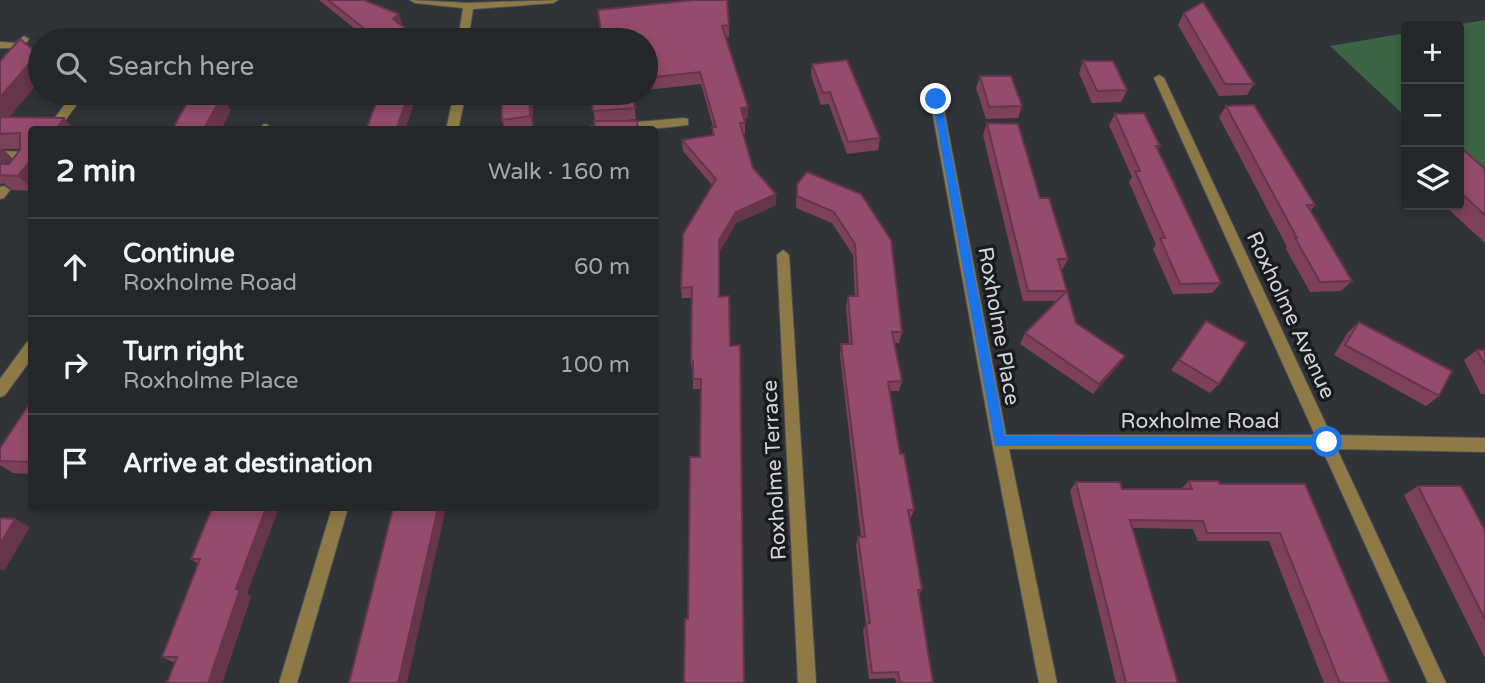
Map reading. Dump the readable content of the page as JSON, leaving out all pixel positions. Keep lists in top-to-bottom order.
{
  "streets": {
    "street": [
      "Roxholme Avenue",
      "Roxholme Place",
      "Roxholme Road",
      "Roxholme Terrace"
    ]
  },
  "crossings": [
    ["Roxholme Avenue", "Roxholme Road"],
    ["Roxholme Place", "Roxholme Road"]
  ],
  "page": {
    "map_buttons": ["+", "−"],
    "search": "Search here",
    "heading": ["2 min", "Walk · 160 m"],
    "list": [
      ["Continue", "Roxholme Road", "60 m"],
      ["Turn right", "Roxholme Place", "100 m"],
      "Arrive at destination"
    ]
  }
}
